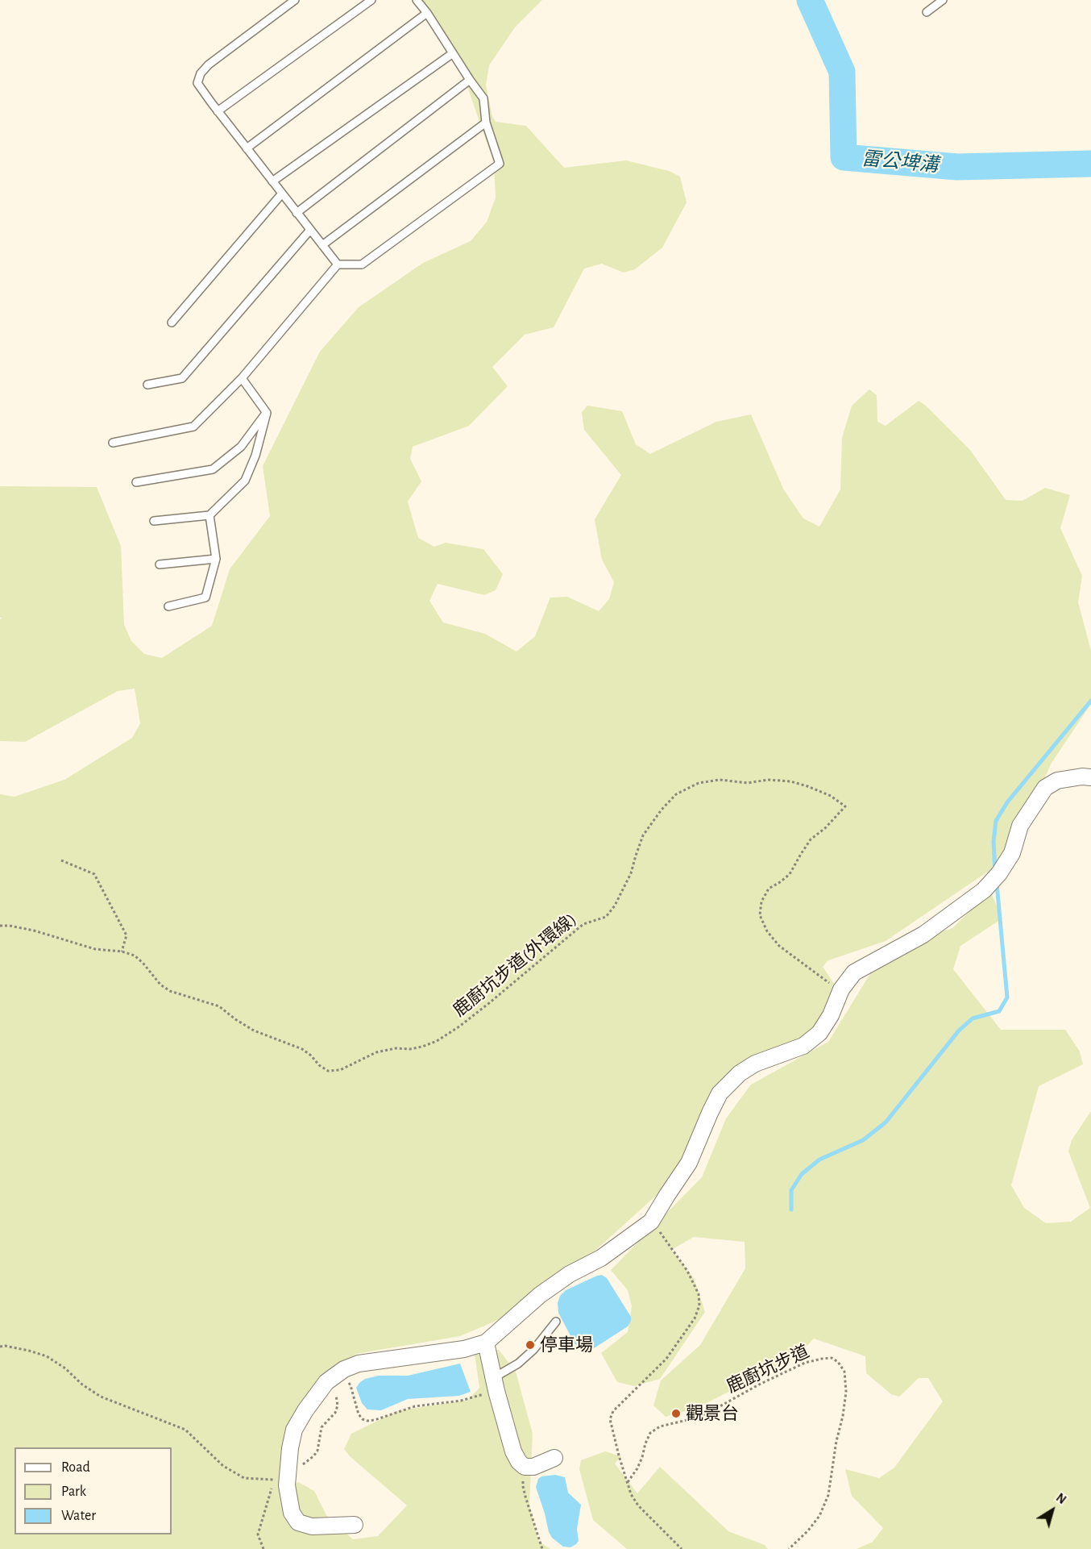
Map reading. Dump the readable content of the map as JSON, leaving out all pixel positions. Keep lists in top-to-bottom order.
{
  "streets": {
    "path": ["鹿廚坑步道(外環線)", "鹿廚坑步道"]
  },
  "water": ["雷公埤溝"],
  "places": ["停車場", "觀景台"],
  "legend": ["Road", "Park", "Water"],
  "north": "top right"
}
